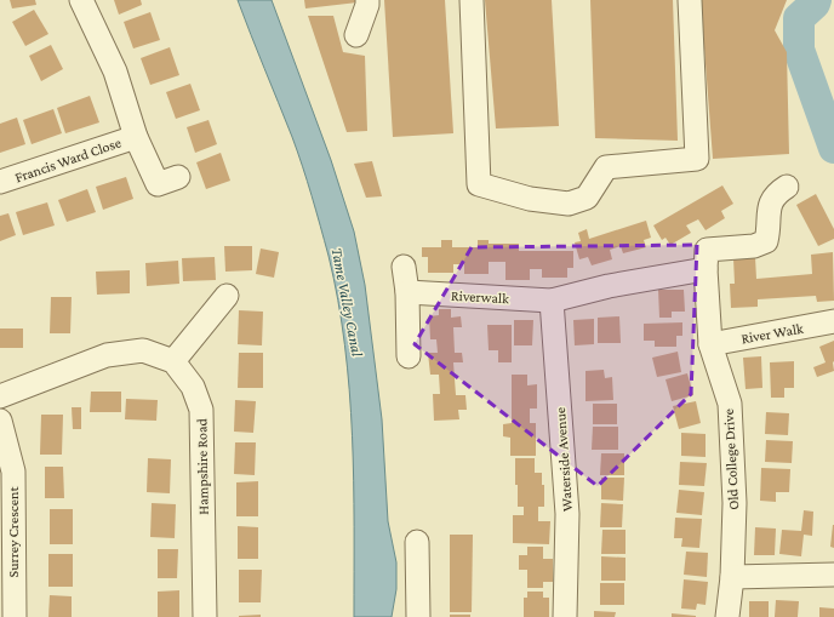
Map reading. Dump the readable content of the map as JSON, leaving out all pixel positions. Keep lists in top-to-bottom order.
{
  "streets": {
    "street": [
      "Francis Ward Close",
      "Riverwalk",
      "River Walk",
      "Waterside Avenue",
      "Old College Drive",
      "Hampshire Road",
      "Surrey Crescent"
    ]
  },
  "crossings": [
    ["Riverwalk", "Waterside Avenue"],
    ["River Walk", "Old College Drive"]
  ],
  "water": ["Tame Valley Canal"]
}
